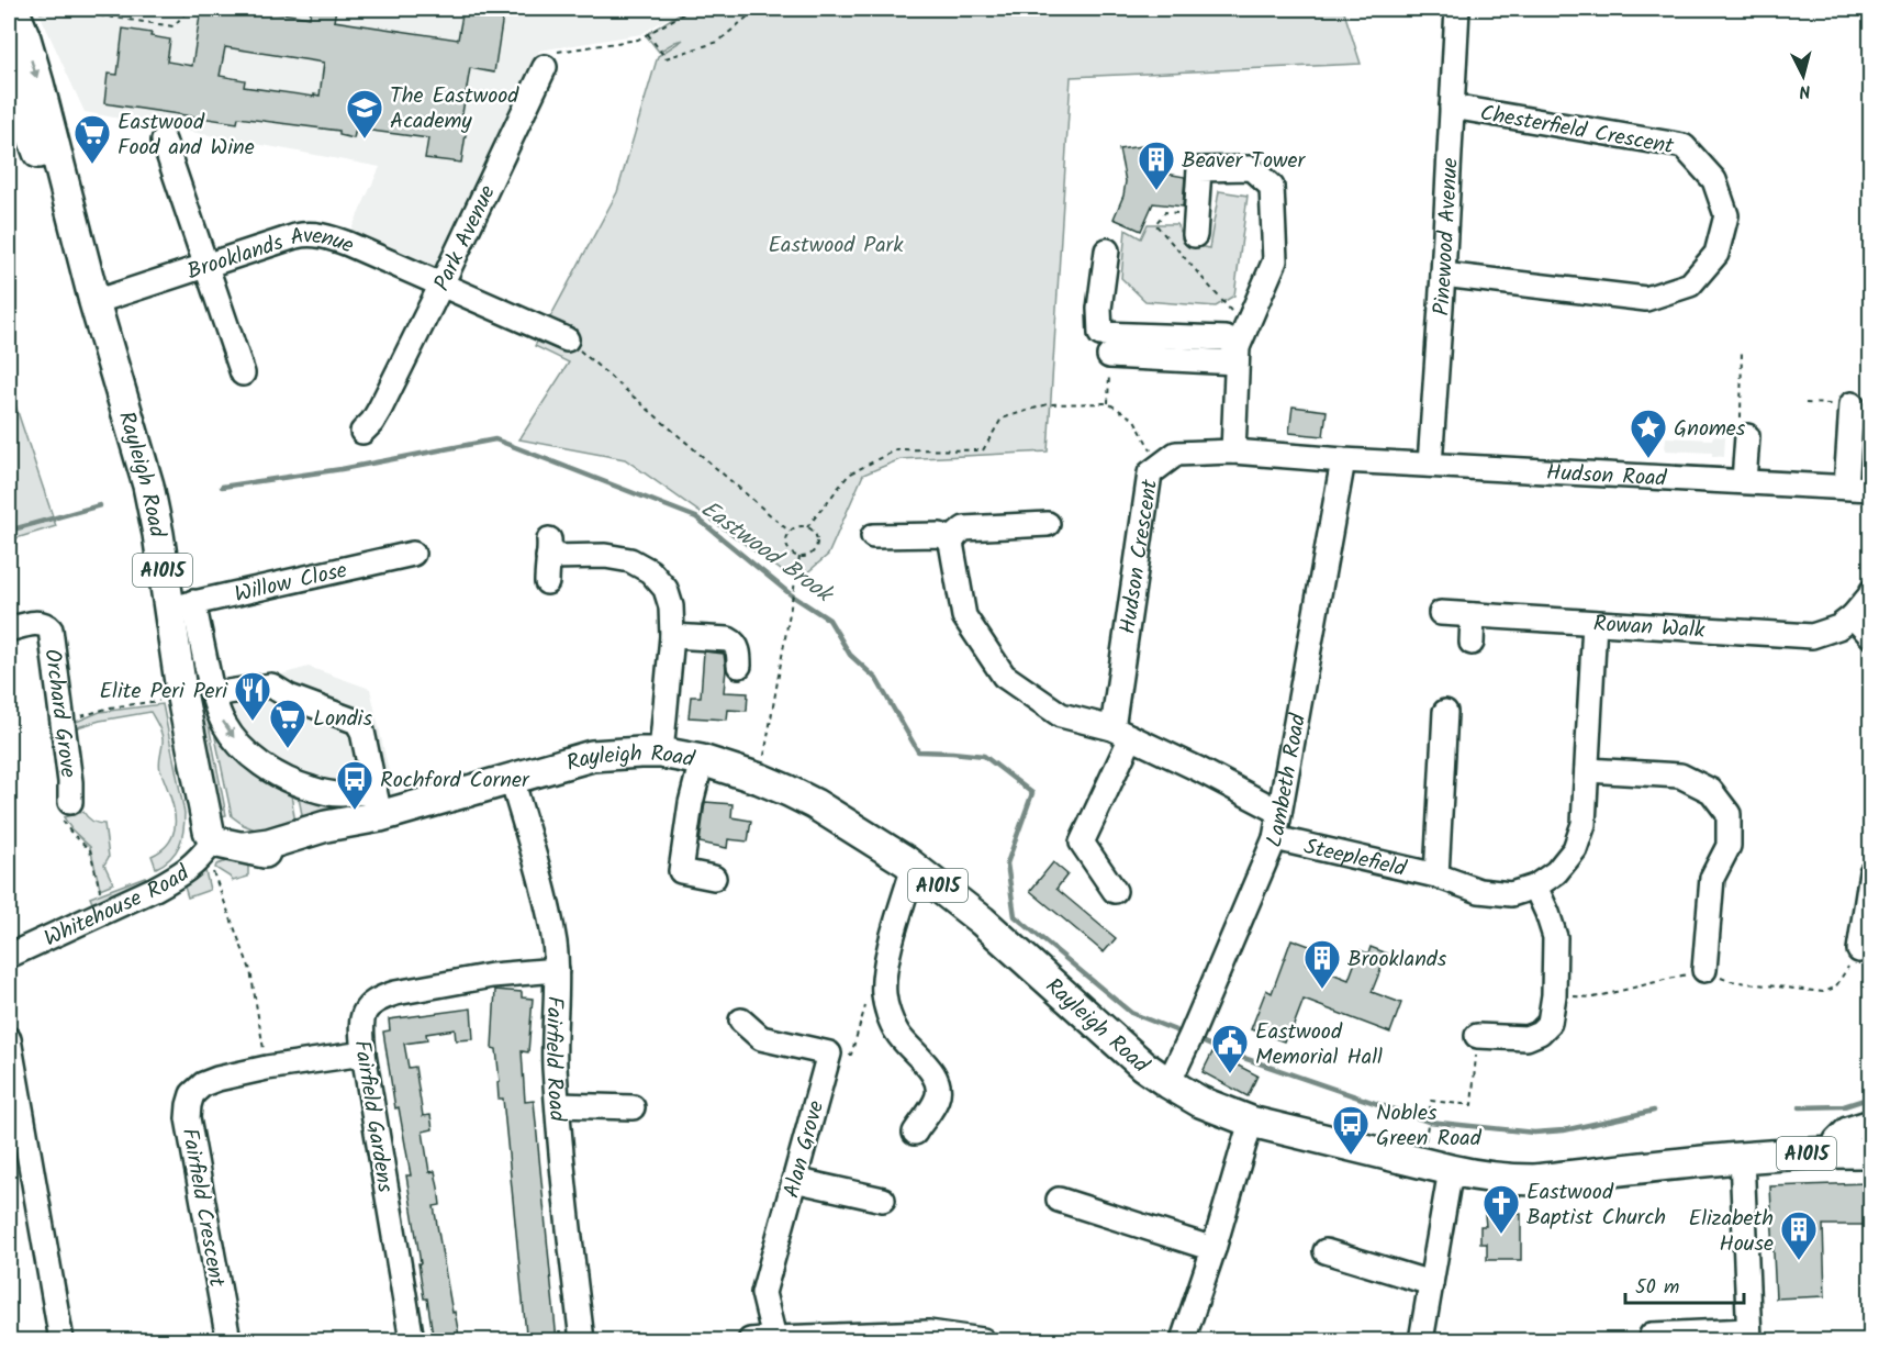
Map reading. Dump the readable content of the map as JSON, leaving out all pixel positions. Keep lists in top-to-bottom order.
{
  "streets": {
    "main road": ["Rayleigh Road", "A1015"],
    "street": [
      "Chesterfield Crescent",
      "Pinewood Avenue",
      "Park Avenue",
      "Brooklands Avenue",
      "Hudson Road",
      "Hudson Crescent",
      "Willow Close",
      "Rowan Walk",
      "Orchard Grove",
      "Lambeth Road",
      "Steeplefield",
      "Whitehouse Road",
      "Fairfield Road",
      "Fairfield Gardens",
      "Alan Grove",
      "Fairfield Crescent"
    ]
  },
  "crossings": [
    ["Chesterfield Crescent", "Pinewood Avenue"],
    ["Pinewood Avenue", "Hudson Road"],
    ["Park Avenue", "Brooklands Avenue"],
    ["Brooklands Avenue", "Rayleigh Road"],
    ["Rayleigh Road", "Willow Close"],
    ["Rayleigh Road", "Lambeth Road"],
    ["Rayleigh Road", "Whitehouse Road"],
    ["Rayleigh Road", "Fairfield Road"],
    ["Hudson Road", "Hudson Crescent"],
    ["Hudson Road", "Lambeth Road"],
    ["Hudson Crescent", "Lambeth Road"],
    ["Rowan Walk", "Steeplefield"],
    ["Lambeth Road", "Steeplefield"],
    ["Fairfield Road", "Fairfield Gardens"],
    ["Fairfield Gardens", "Fairfield Crescent"]
  ],
  "water": ["Eastwood Brook"],
  "parks": ["Eastwood Park"],
  "places": {
    "school or university": ["The Eastwood Academy"],
    "supermarket": ["Eastwood Food and Wine", "Londis"],
    "building": ["Beaver Tower", "Brooklands", "Elizabeth House"],
    "place": ["Gnomes"],
    "restaurant": ["Elite Peri Peri"],
    "bus stop": ["Rochford Corner", "Nobles Green Road"],
    "public building": ["Eastwood Memorial Hall"],
    "church": ["Eastwood Baptist Church"]
  },
  "scale_bar": "50 m",
  "north": "bottom"
}
